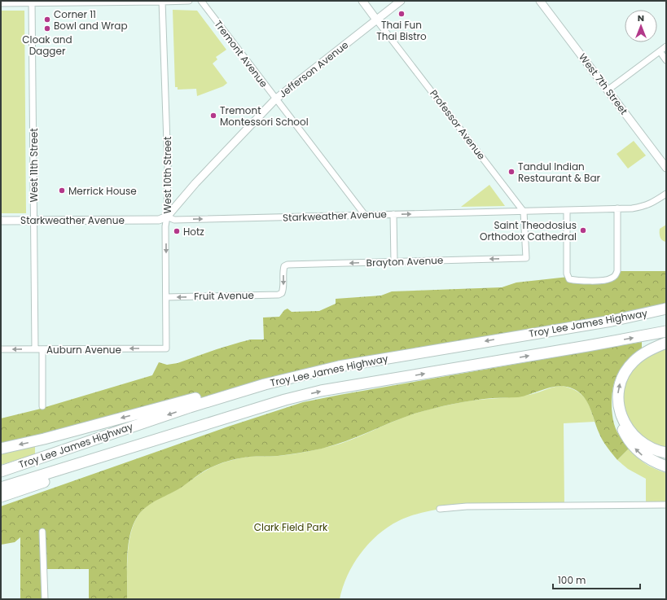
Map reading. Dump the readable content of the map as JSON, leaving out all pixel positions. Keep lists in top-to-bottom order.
{
  "streets": {
    "highway": ["Troy Lee James Highway"],
    "street": [
      "Tremont Avenue",
      "Jefferson Avenue",
      "West 7th Street",
      "Professor Avenue",
      "West 11th Street",
      "West 10th Street",
      "Starkweather Avenue",
      "Brayton Avenue",
      "Fruit Avenue",
      "Auburn Avenue"
    ]
  },
  "crossings": [
    ["Tremont Avenue", "Jefferson Avenue"],
    ["Tremont Avenue", "Starkweather Avenue"],
    ["Jefferson Avenue", "Professor Avenue"],
    ["Jefferson Avenue", "West 10th Street"],
    ["Jefferson Avenue", "Starkweather Avenue"],
    ["Professor Avenue", "Starkweather Avenue"],
    ["Professor Avenue", "Brayton Avenue"],
    ["West 11th Street", "Starkweather Avenue"],
    ["West 11th Street", "Auburn Avenue"],
    ["West 10th Street", "Starkweather Avenue"],
    ["West 10th Street", "Fruit Avenue"],
    ["West 10th Street", "Auburn Avenue"],
    ["Starkweather Avenue", "Brayton Avenue"],
    ["Brayton Avenue", "Fruit Avenue"]
  ],
  "one_way": [
    "Starkweather Avenue",
    "Brayton Avenue",
    "Fruit Avenue",
    "Auburn Avenue"
  ],
  "parks": ["Clark Field Park"],
  "places": [
    "Thai Fun Thai Bistro",
    "Corner 11 Bowl and Wrap",
    "Cloak and Dagger",
    "Tremont Montessori School",
    "Tandul Indian Restaurant & Bar",
    "Merrick House",
    "Saint Theodosius Orthodox Cathedral",
    "Hotz"
  ],
  "scale_bar": "100 m",
  "north": "top"
}
